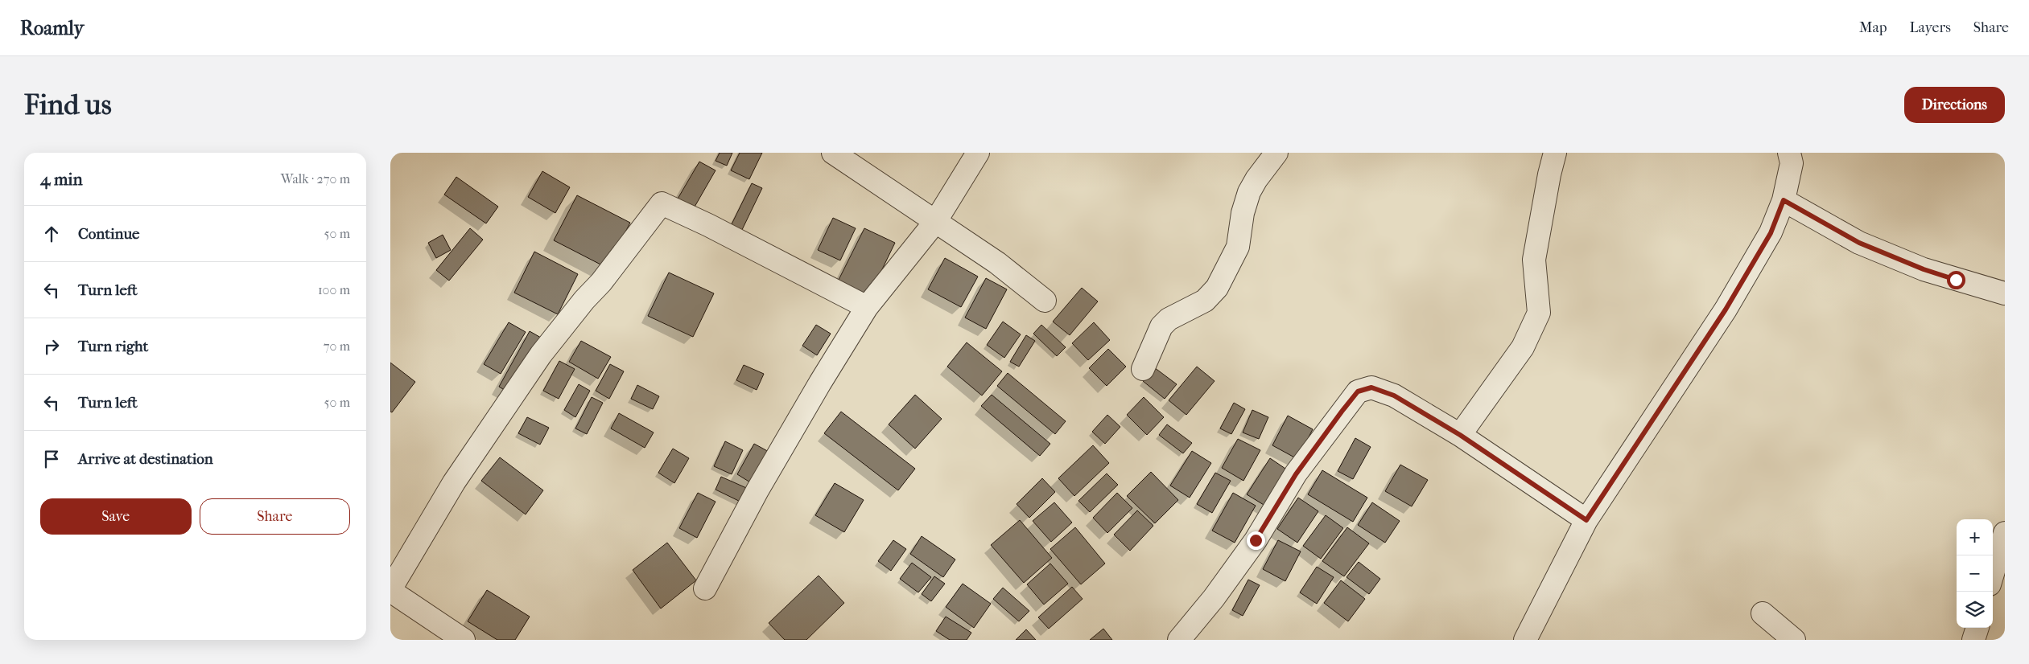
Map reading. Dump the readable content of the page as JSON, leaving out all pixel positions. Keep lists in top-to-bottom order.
{
  "page": {
    "header": "Roamly",
    "nav": ["Map", "Layers", "Share"],
    "buttons": [
      "Directions",
      ["Save", "Share"]
    ],
    "title": "Find us",
    "heading": ["4 min", "Walk · 270 m"],
    "list": [
      ["Continue", "50 m"],
      ["Turn left", "100 m"],
      ["Turn right", "70 m"],
      ["Turn left", "50 m"],
      "Arrive at destination"
    ],
    "map_buttons": ["+", "−"]
  }
}
